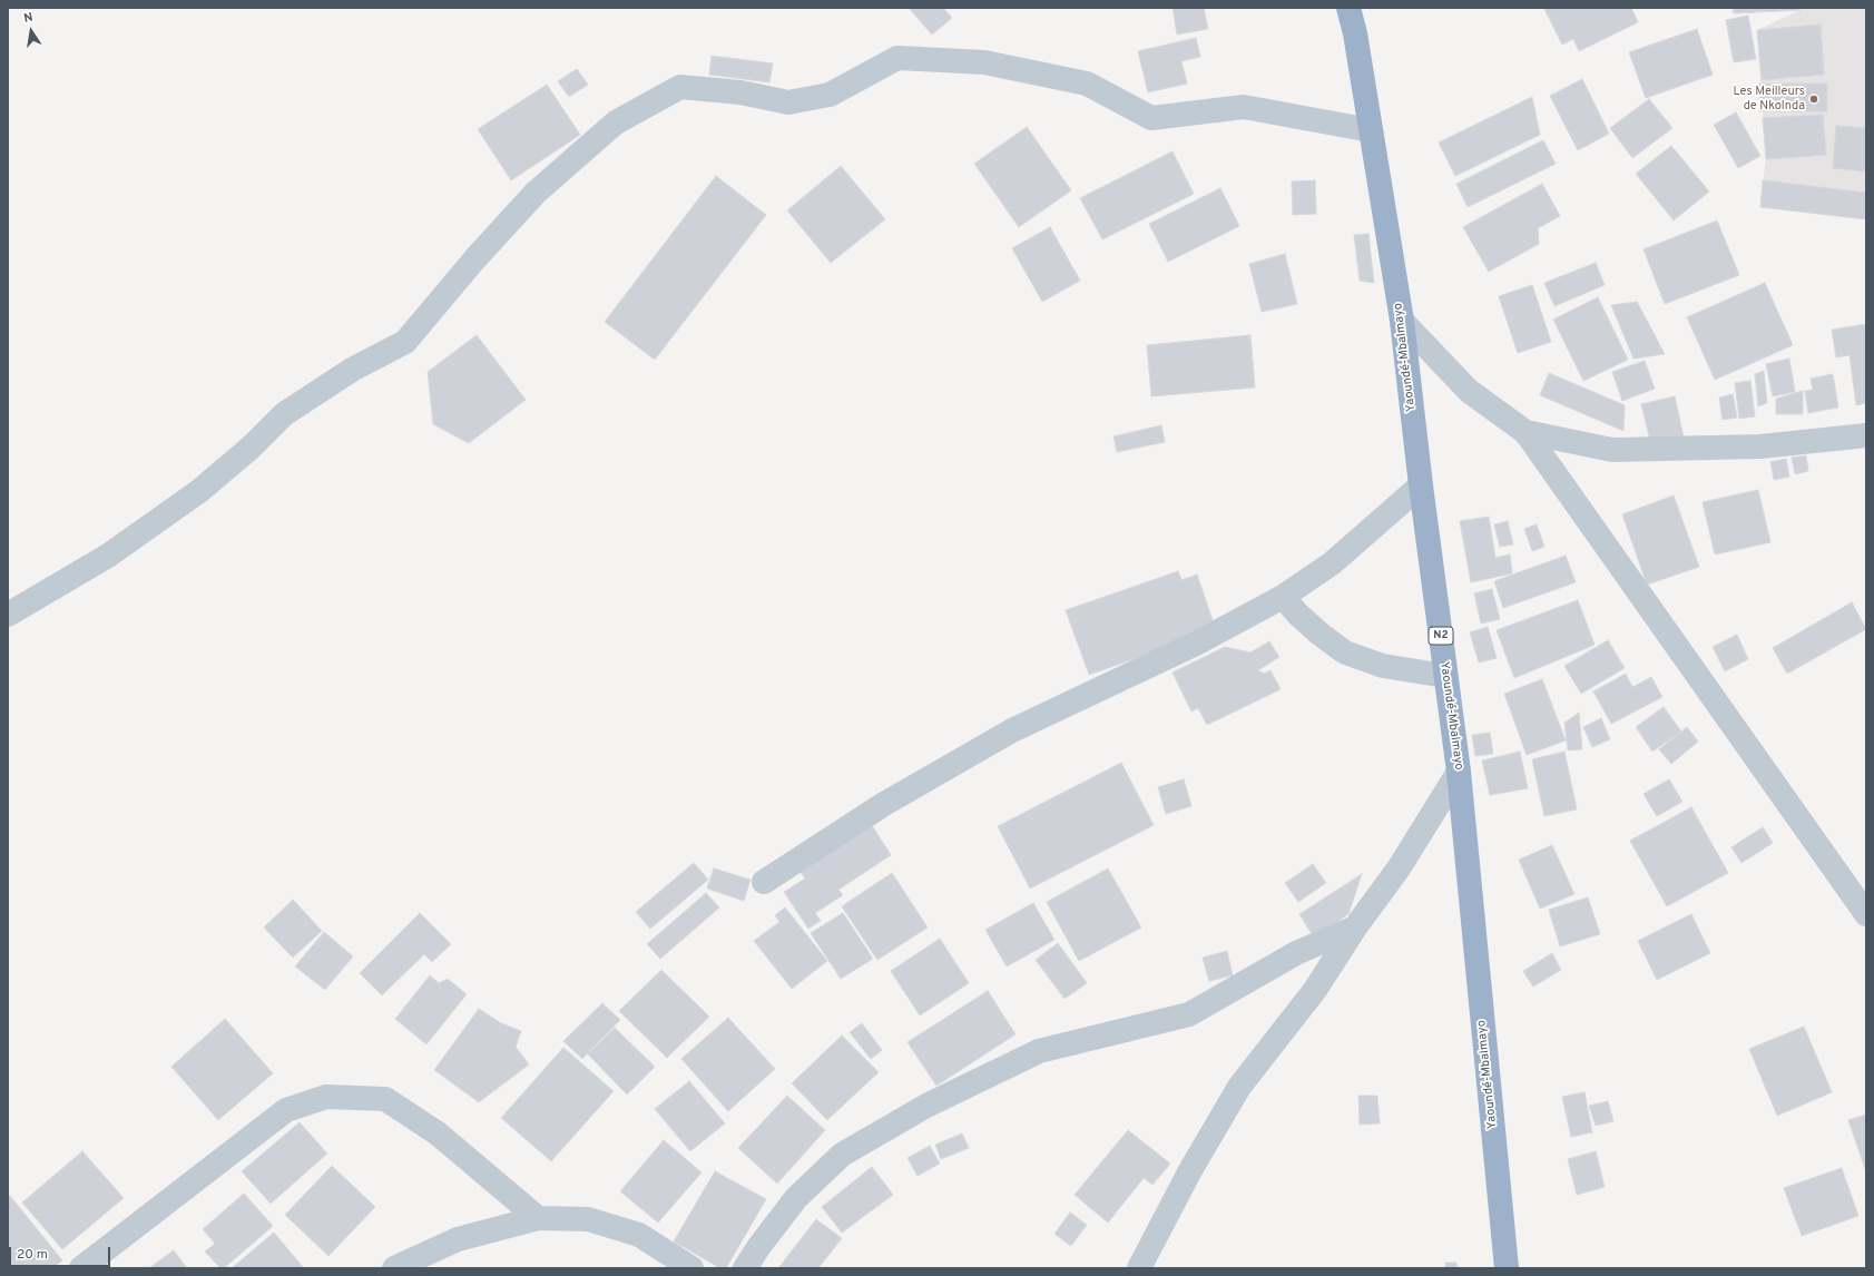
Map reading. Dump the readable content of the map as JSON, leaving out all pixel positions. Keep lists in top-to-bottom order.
{
  "streets": {
    "highway": ["Yaoundé-Mbalmayo", "N2"]
  },
  "places": ["Les Meilleurs de Nkolnda"],
  "scale_bar": "20 m",
  "north": "top"
}
